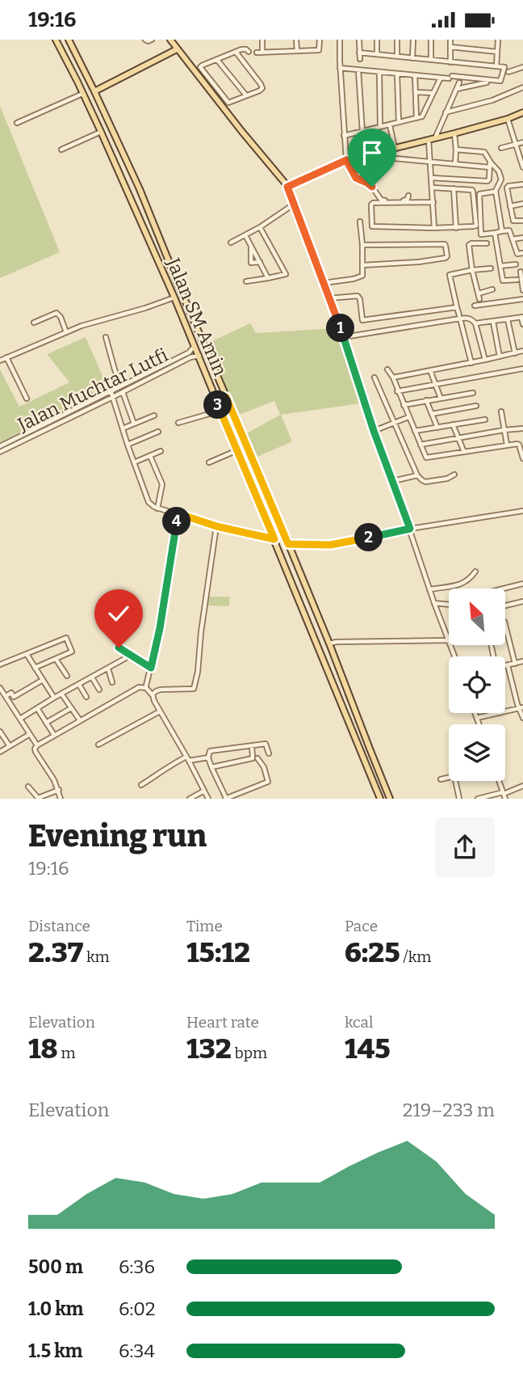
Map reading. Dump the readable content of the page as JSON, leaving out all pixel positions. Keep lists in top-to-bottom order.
{
  "streets": {
    "main road": ["Jalan SM Amin"],
    "street": ["Jalan Muchtar Lutfi"]
  },
  "crossings": [
    ["Jalan SM Amin", "Jalan Muchtar Lutfi"]
  ],
  "north": "top left",
  "page": {
    "status": "19:16",
    "pins": [
      "1",
      "3",
      "4",
      "2"
    ],
    "heading": ["Evening run", "19:16"],
    "stats": [
      ["Distance", "2.37 km"],
      ["Time", "15:12"],
      ["Pace", "6:25 /km"],
      ["Elevation", "18 m"],
      ["Heart rate", "132 bpm"],
      ["kcal", "145"]
    ],
    "chart": ["Elevation", "219–233 m"],
    "list": [
      {
        "name": "500 m",
        "note": "6:36"
      },
      {
        "name": "1.0 km",
        "note": "6:02"
      },
      {
        "name": "1.5 km",
        "note": "6:34"
      }
    ]
  }
}
